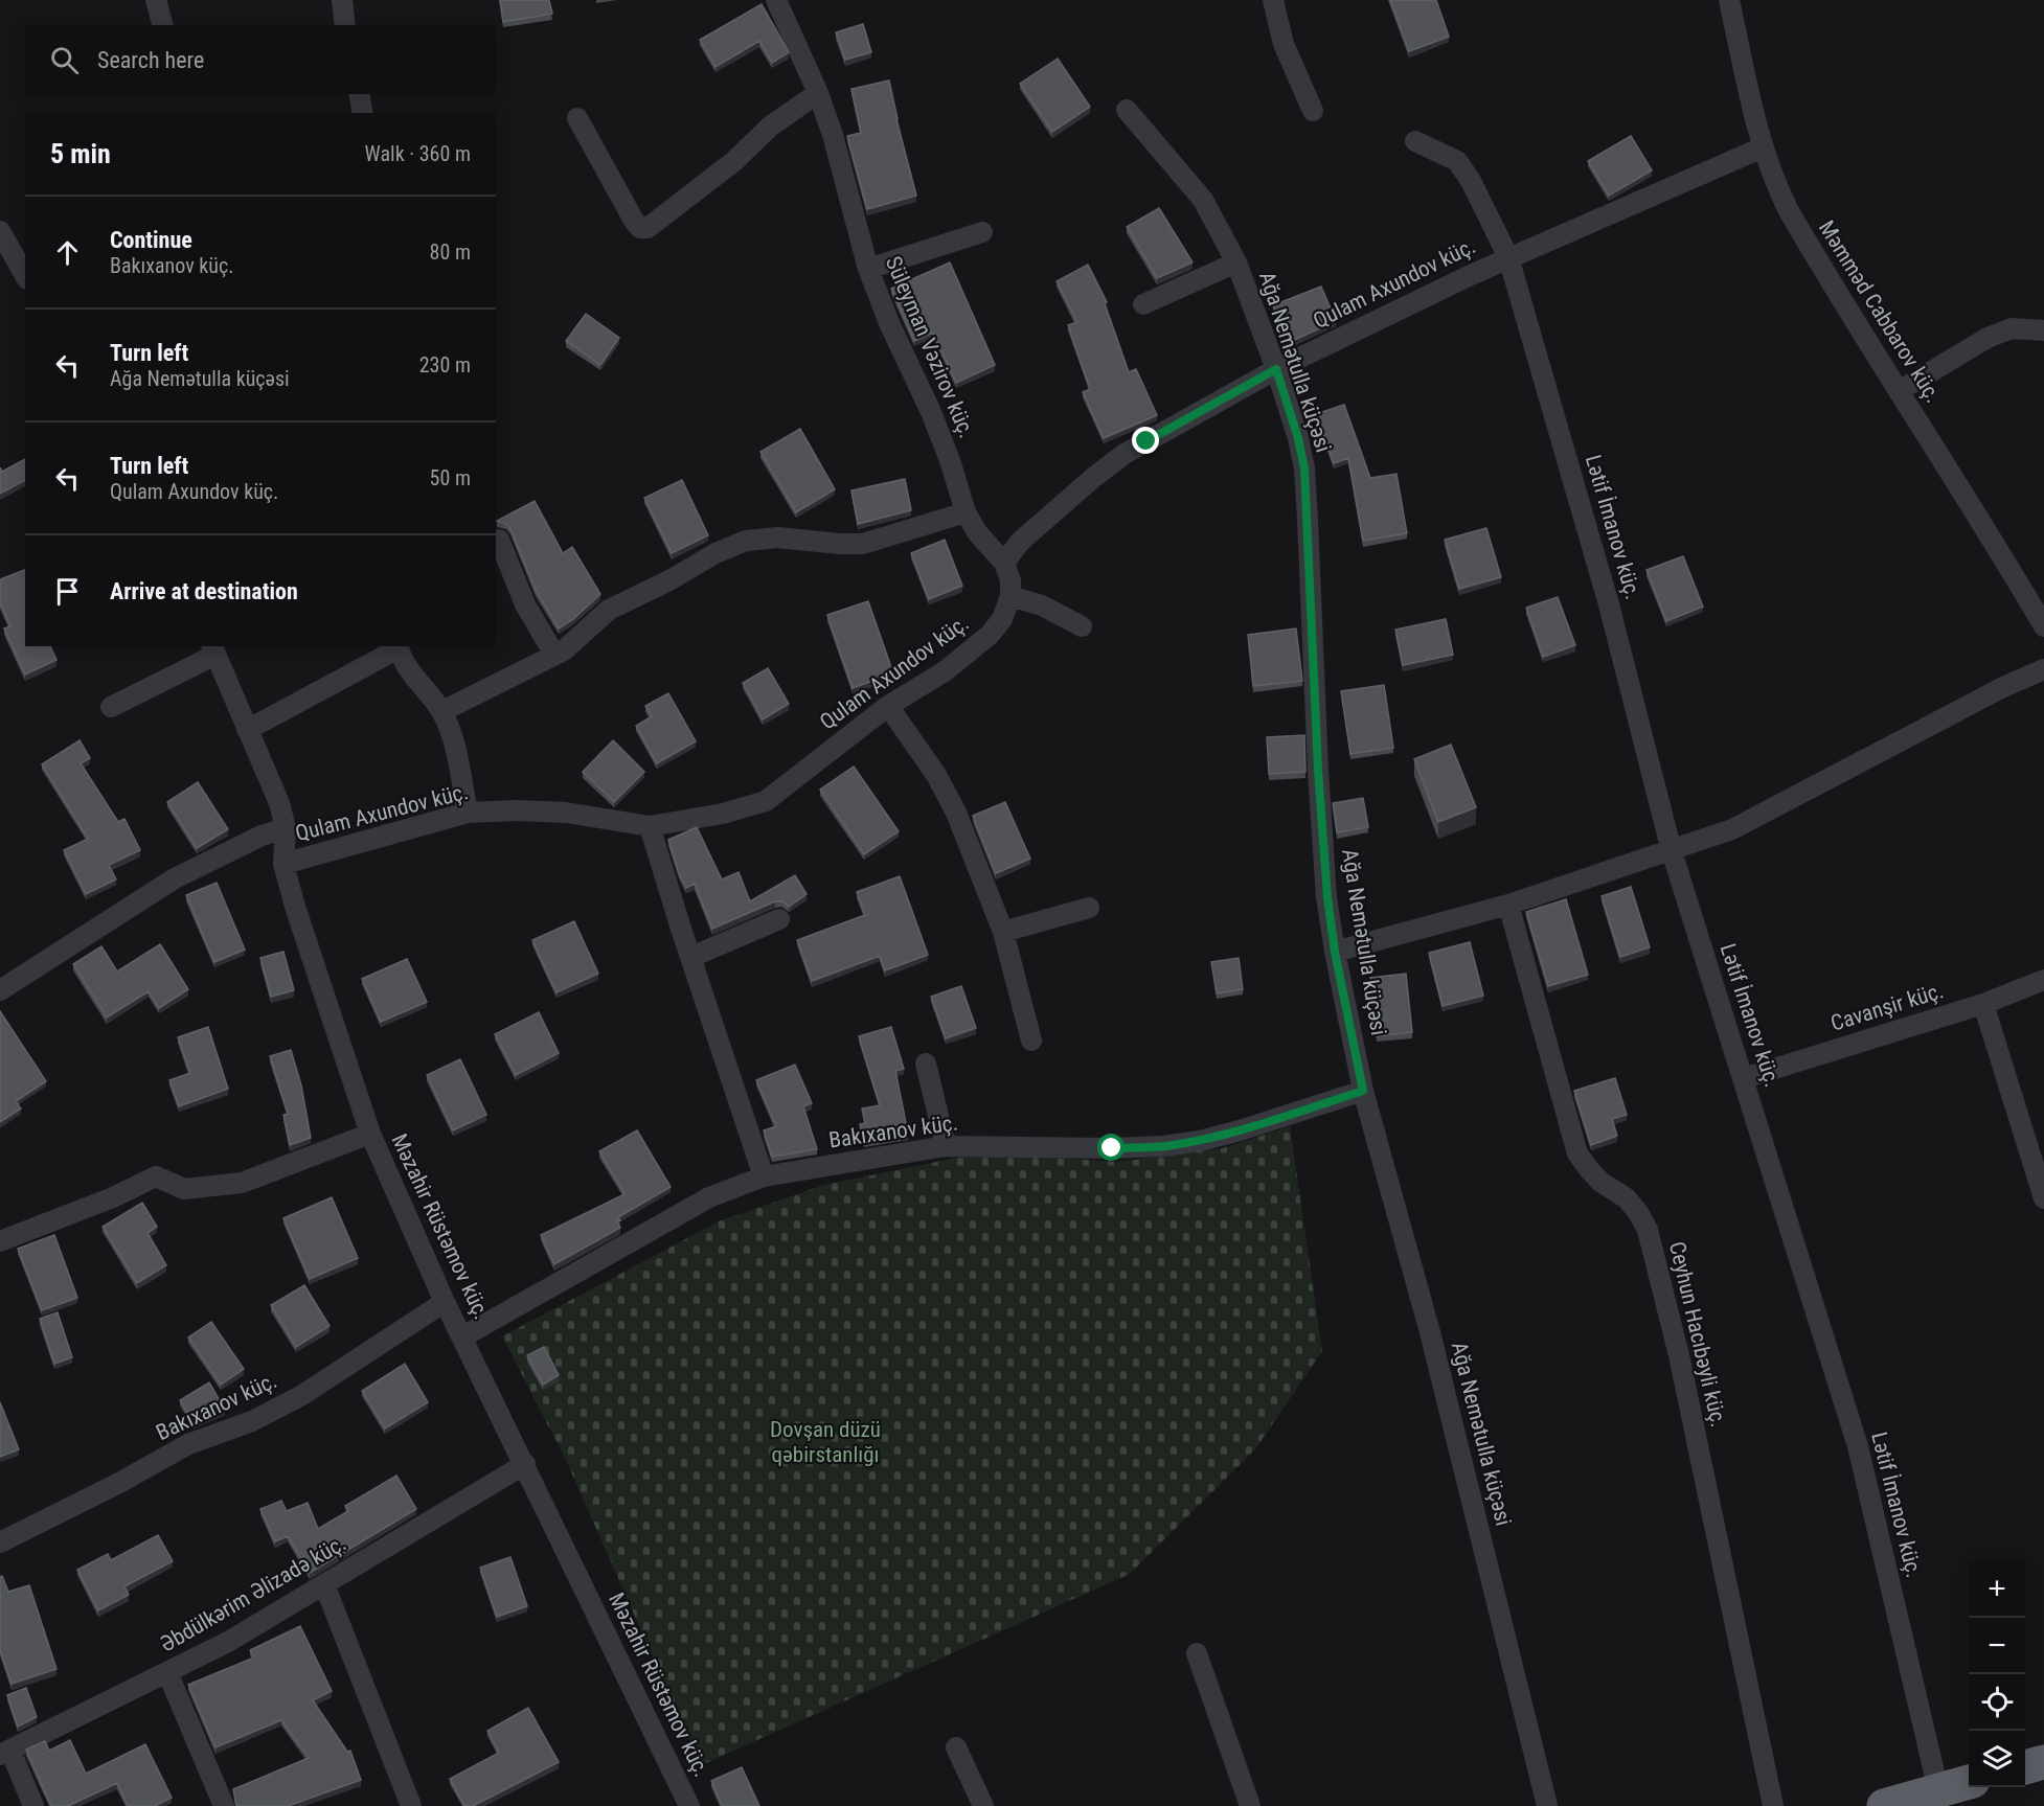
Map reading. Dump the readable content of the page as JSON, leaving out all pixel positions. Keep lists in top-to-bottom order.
{
  "streets": {
    "street": [
      "Qulam Axundov küç.",
      "Məmməd Cabbarov küç.",
      "Süleyman Vəzirov küç.",
      "Ağa Nemətulla küçəsi",
      "Lətif İmanov küç.",
      "Cavanşir küç.",
      "Bakıxanov küç.",
      "Məzahir Rüstəmov küç.",
      "Ceyhun Hacıbəyli küç.",
      "Əbdülkərim Əlizadə küç."
    ]
  },
  "crossings": [
    ["Qulam Axundov küç.", "Məmməd Cabbarov küç."],
    ["Qulam Axundov küç.", "Süleyman Vəzirov küç."],
    ["Qulam Axundov küç.", "Ağa Nemətulla küçəsi"],
    ["Qulam Axundov küç.", "Lətif İmanov küç."],
    ["Qulam Axundov küç.", "Məzahir Rüstəmov küç."],
    ["Ağa Nemətulla küçəsi", "Bakıxanov küç."],
    ["Lətif İmanov küç.", "Cavanşir küç."],
    ["Bakıxanov küç.", "Məzahir Rüstəmov küç."],
    ["Məzahir Rüstəmov küç.", "Əbdülkərim Əlizadə küç."]
  ],
  "parks": ["Dovşan düzü qəbirstanlığı"],
  "page": {
    "search": "Search here",
    "heading": ["5 min", "Walk · 360 m"],
    "list": [
      ["Continue", "Bakıxanov küç.", "80 m"],
      ["Turn left", "Ağa Nemətulla küçəsi", "230 m"],
      ["Turn left", "Qulam Axundov küç.", "50 m"],
      "Arrive at destination"
    ],
    "map_buttons": ["+", "−"]
  }
}
